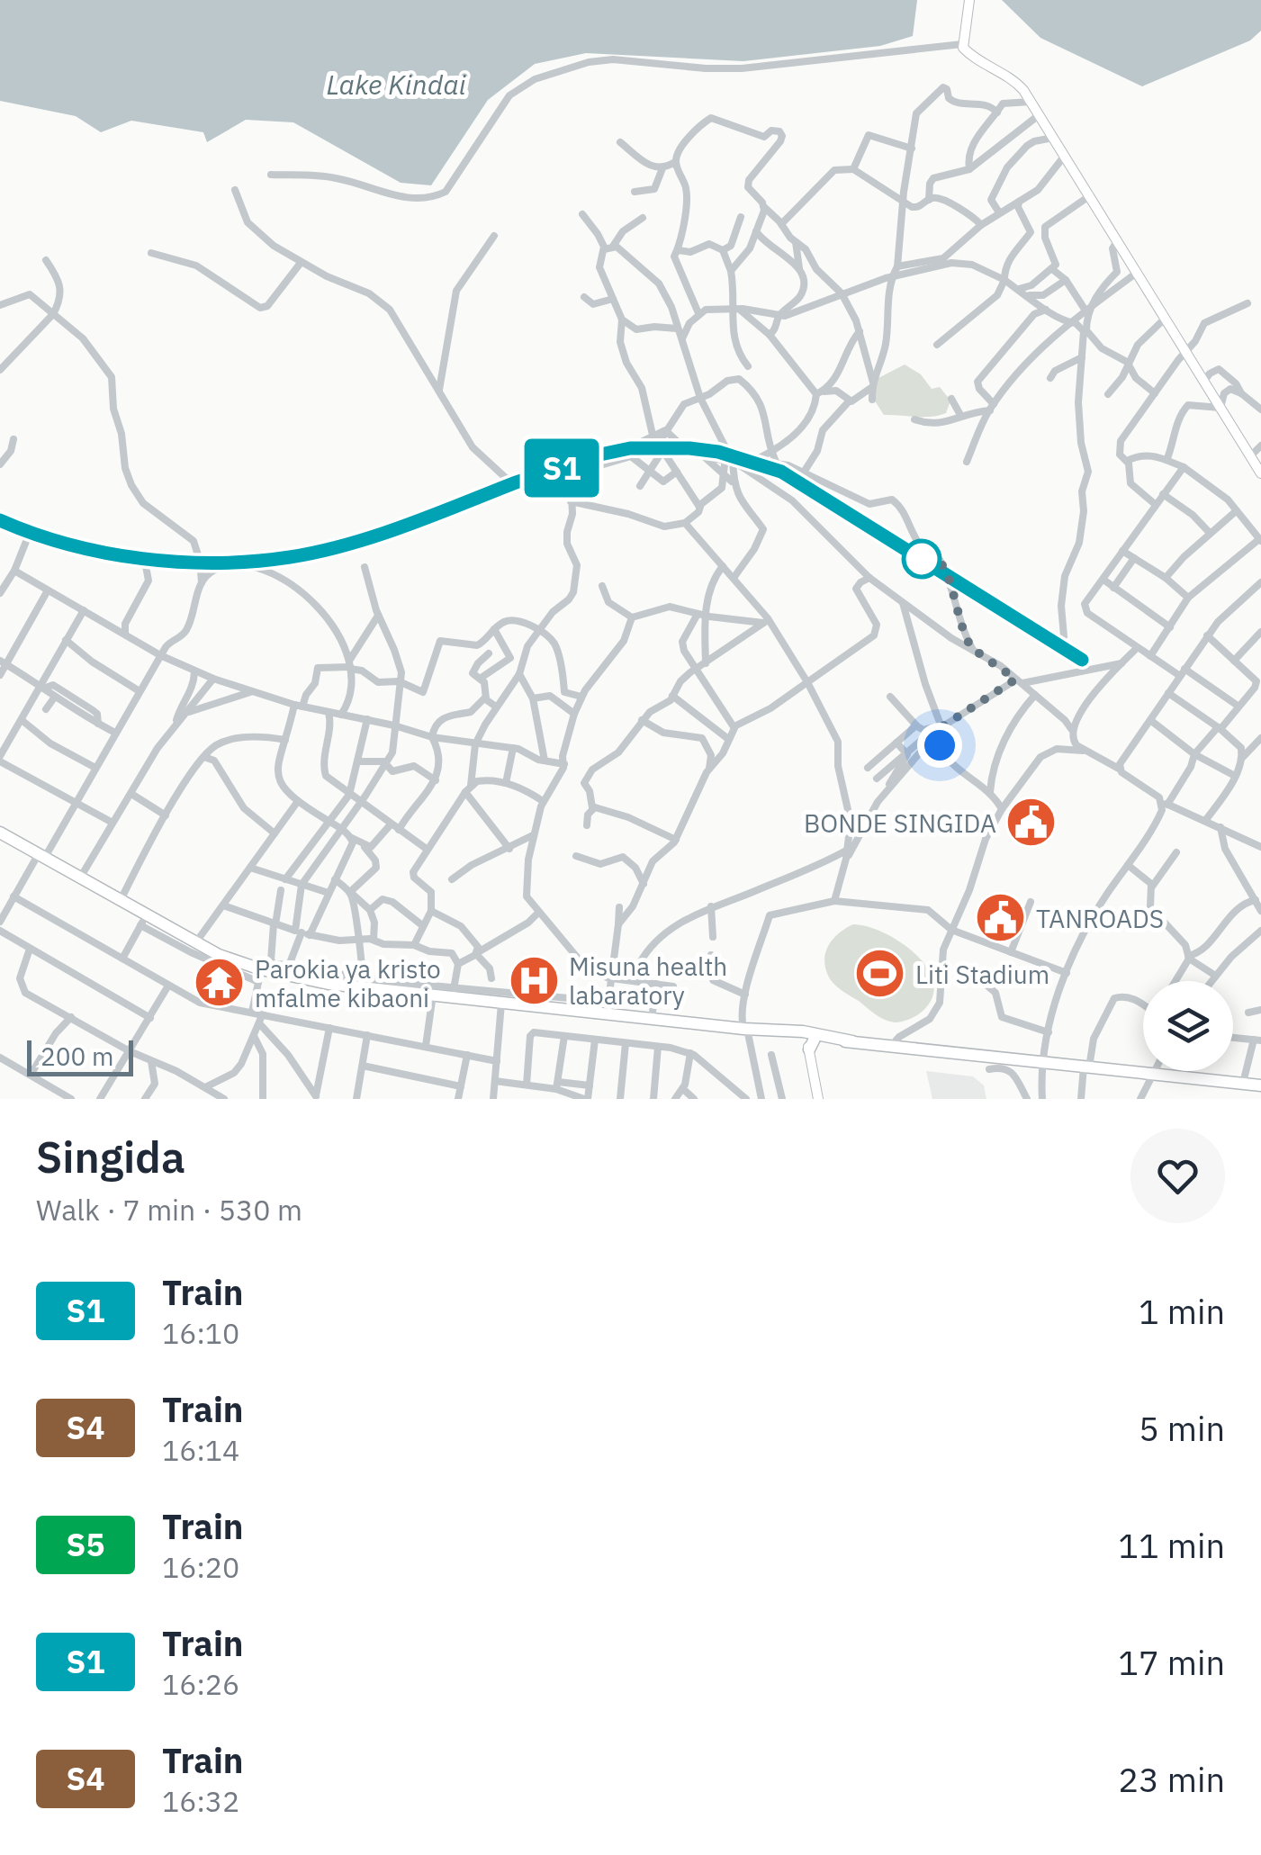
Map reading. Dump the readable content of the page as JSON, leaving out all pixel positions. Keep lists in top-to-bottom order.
{
  "water": ["Lake Kindai"],
  "places": {
    "public building": ["BONDE SINGIDA", "TANROADS"],
    "sports": ["Liti Stadium"],
    "hospital": ["Misuna health labaratory"],
    "temple": ["Parokia ya kristo mfalme kibaoni"]
  },
  "scale_bar": "200 m",
  "page": {
    "on_map": "S1",
    "scale": "200 m",
    "heading": ["Singida", "Walk · 7 min · 530 m"],
    "list": [
      {
        "mark": "S1",
        "name": "Train",
        "note": "16:10",
        "value": "1 min"
      },
      {
        "mark": "S4",
        "name": "Train",
        "note": "16:14",
        "value": "5 min"
      },
      {
        "mark": "S5",
        "name": "Train",
        "note": "16:20",
        "value": "11 min"
      },
      {
        "mark": "S1",
        "name": "Train",
        "note": "16:26",
        "value": "17 min"
      },
      {
        "mark": "S4",
        "name": "Train",
        "note": "16:32",
        "value": "23 min"
      }
    ]
  }
}
